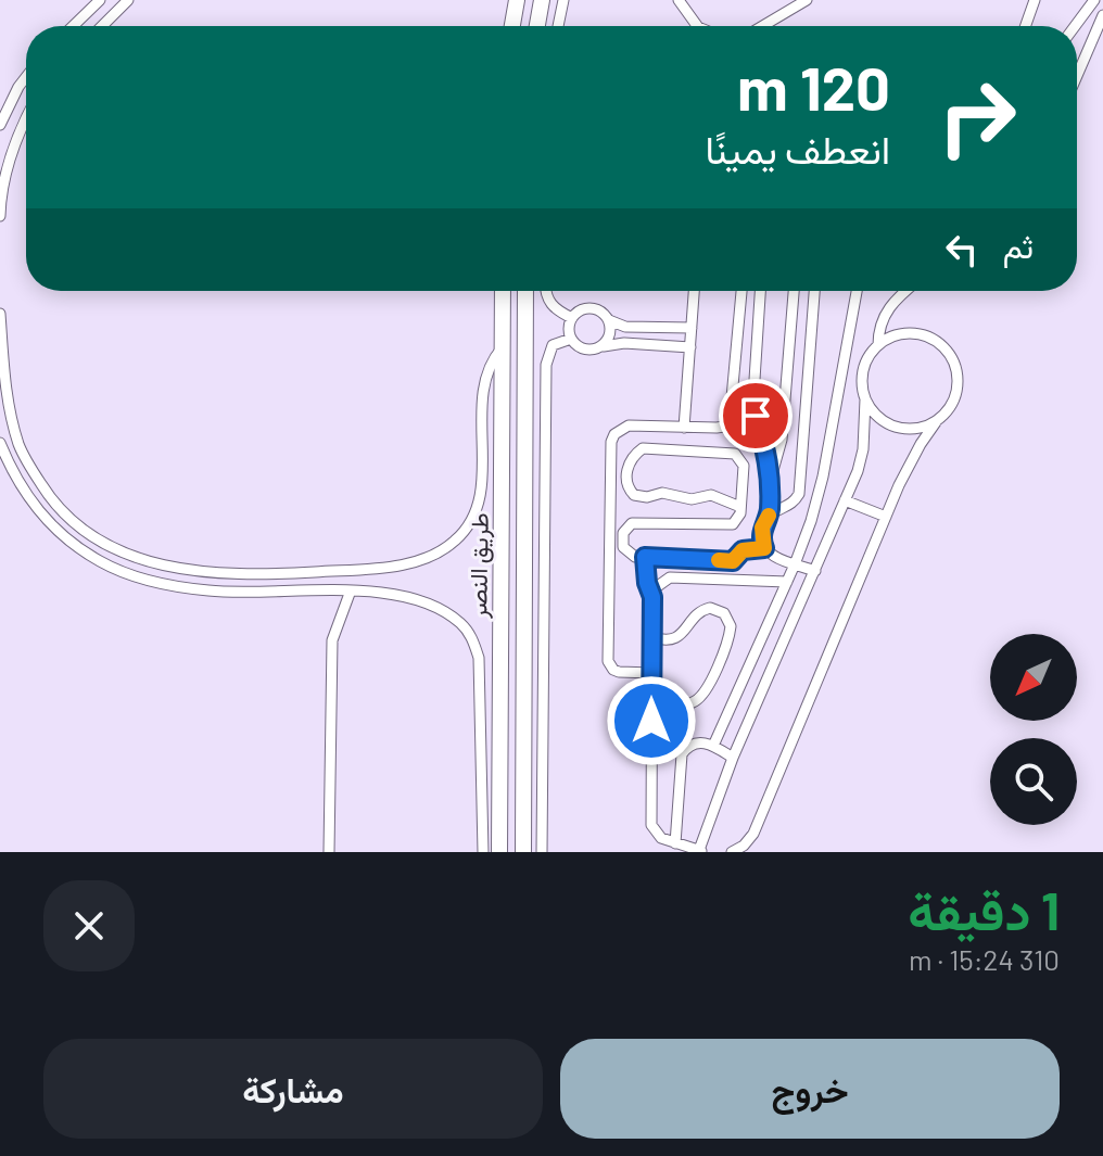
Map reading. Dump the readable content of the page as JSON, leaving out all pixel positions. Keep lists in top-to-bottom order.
{
  "streets": {
    "highway": ["طريق النصر"]
  },
  "north": "bottom left",
  "page": {
    "turn": ["120 m", "انعطف يمينًا"],
    "then": "ثم",
    "heading": ["1 دقيقة", "310 m · 15:24"],
    "buttons": ["خروج", "مشاركة"]
  }
}
